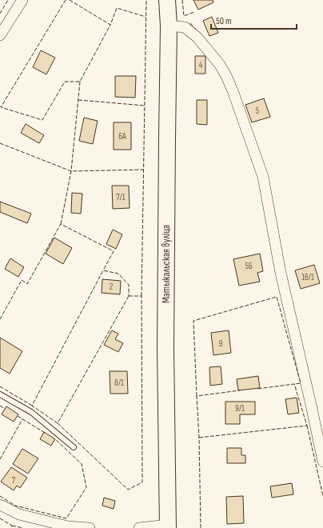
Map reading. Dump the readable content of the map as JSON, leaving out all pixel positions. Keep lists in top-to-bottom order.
{
  "streets": {
    "main road": ["Матыкальская вуліца"]
  },
  "house_numbers": [
    "4",
    "5",
    "6А",
    "7/1",
    "5Б",
    "16/1",
    "2",
    "9",
    "8/1",
    "9/1",
    "7"
  ],
  "scale_bar": "50 m"
}
